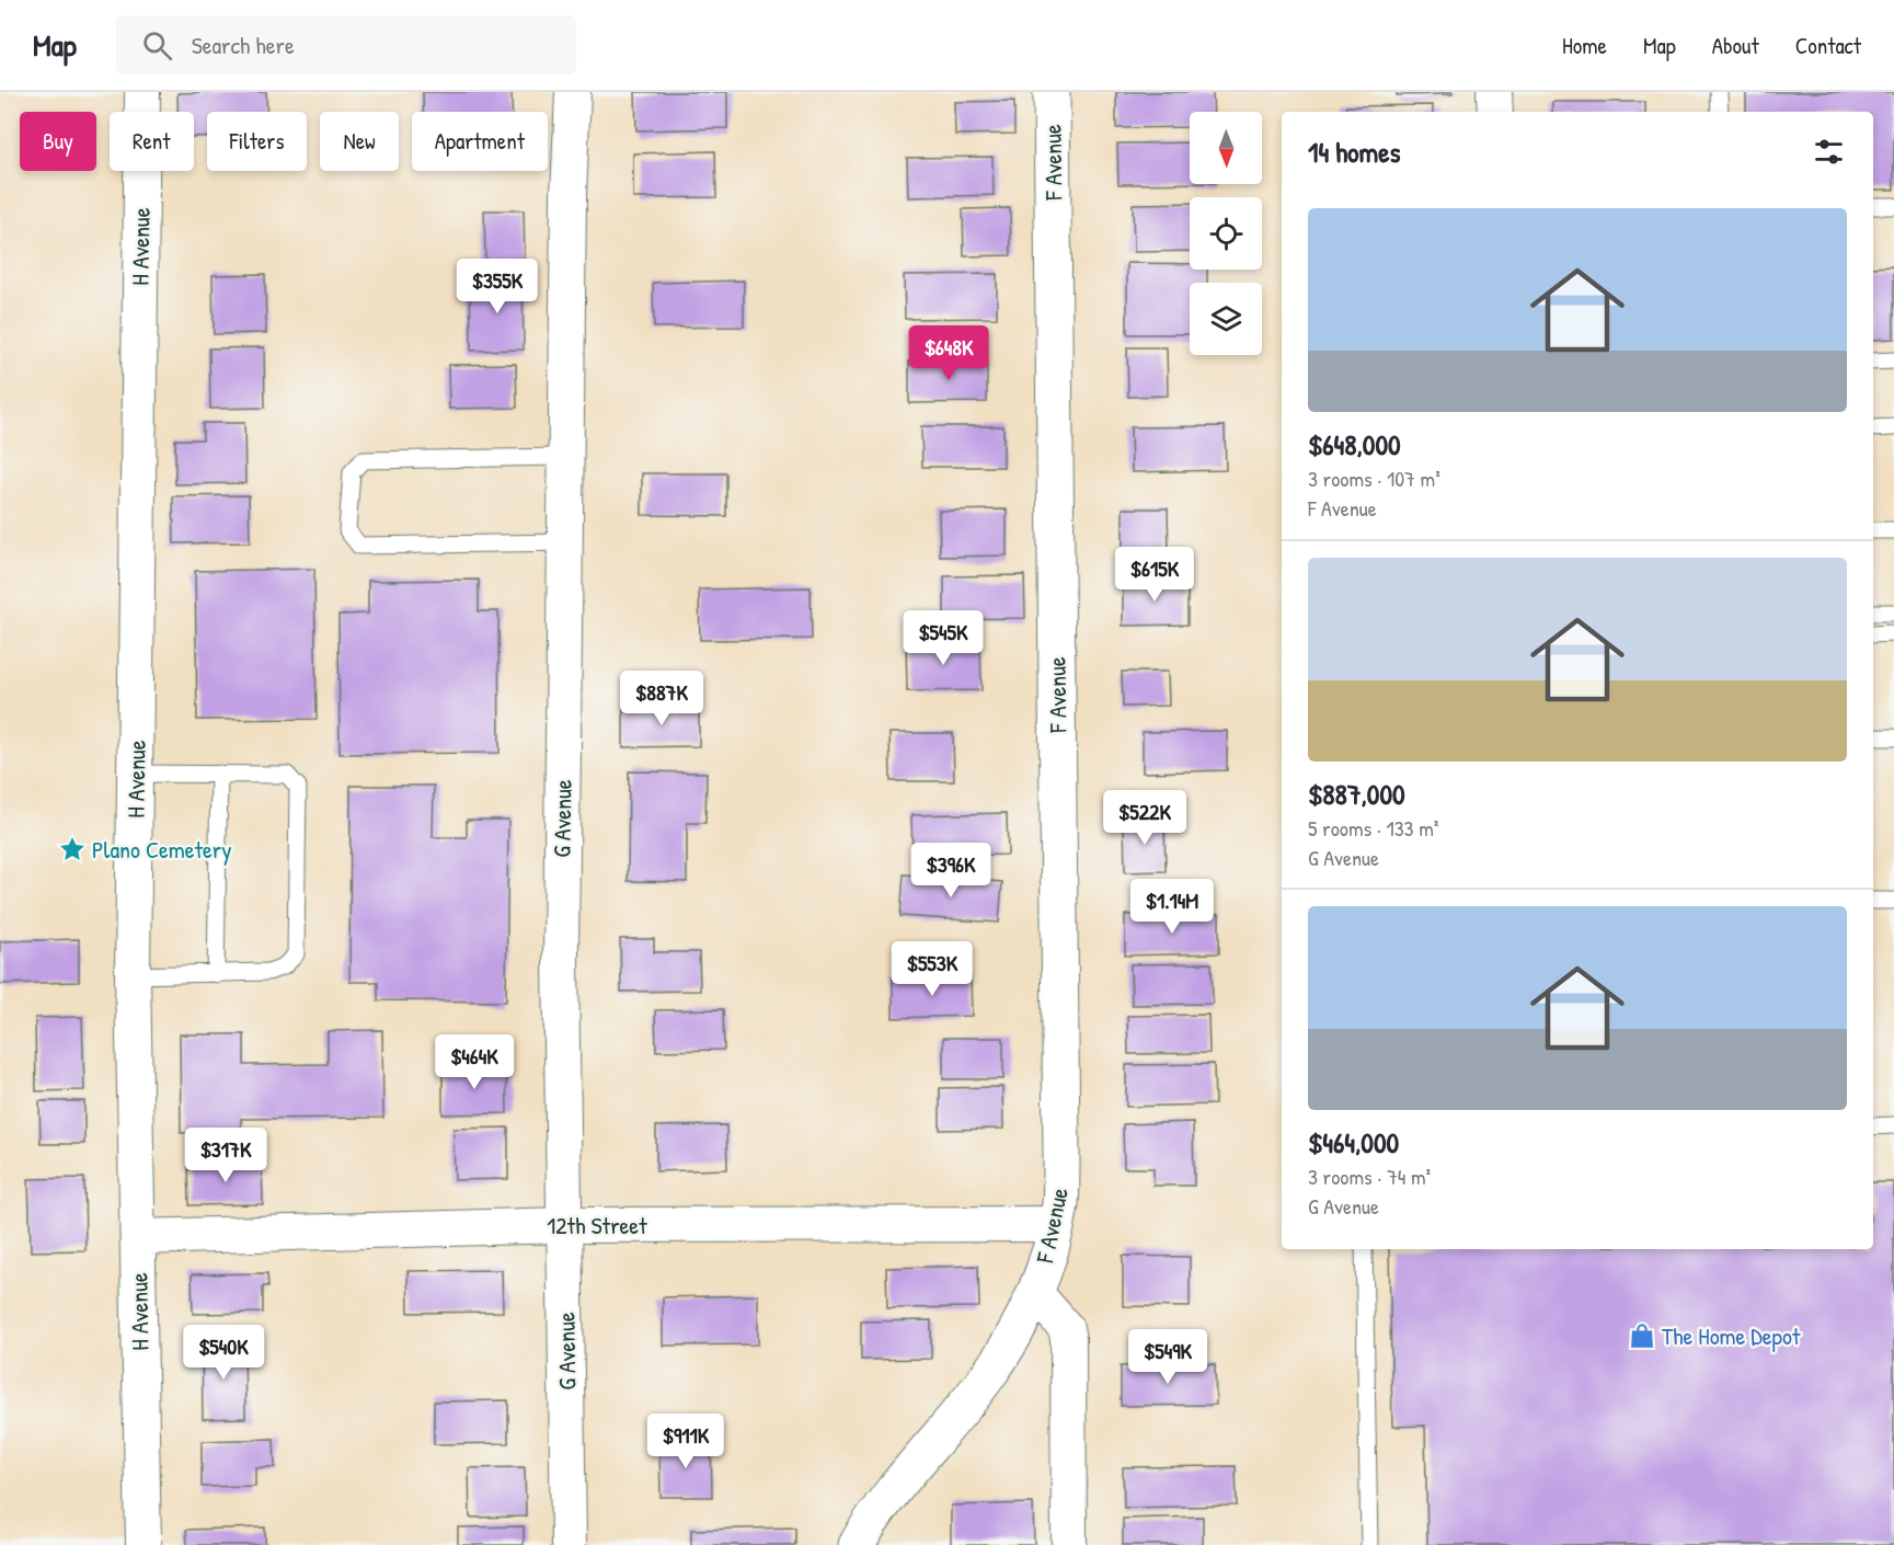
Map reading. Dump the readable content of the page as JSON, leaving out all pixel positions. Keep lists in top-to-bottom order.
{
  "streets": {
    "street": [
      "F Avenue",
      "H Avenue",
      "G Avenue",
      "12th Street"
    ]
  },
  "crossings": [
    ["F Avenue", "12th Street"],
    ["H Avenue", "12th Street"],
    ["G Avenue", "12th Street"]
  ],
  "places": {
    "place": ["Plano Cemetery"],
    "shop": ["The Home Depot"]
  },
  "north": "bottom",
  "page": {
    "header": "Map",
    "search": "Search here",
    "nav": [
      "Home",
      "Map",
      "About",
      "Contact"
    ],
    "chip": [
      "Buy",
      "Rent",
      "Filters",
      "New",
      "Apartment"
    ],
    "heading": "14 homes",
    "list": [
      {
        "name": "$648,000",
        "note": "3 rooms · 107 m² · F Avenue"
      },
      {
        "name": "$887,000",
        "note": "5 rooms · 133 m² · G Avenue"
      },
      {
        "name": "$464,000",
        "note": "3 rooms · 74 m² · G Avenue"
      }
    ],
    "price": [
      "$355K",
      "$648K",
      "$615K",
      "$545K",
      "$887K",
      "$522K",
      "$396K",
      "$1.14M",
      "$553K",
      "$464K",
      "$317K",
      "$540K",
      "$549K",
      "$911K"
    ]
  }
}
